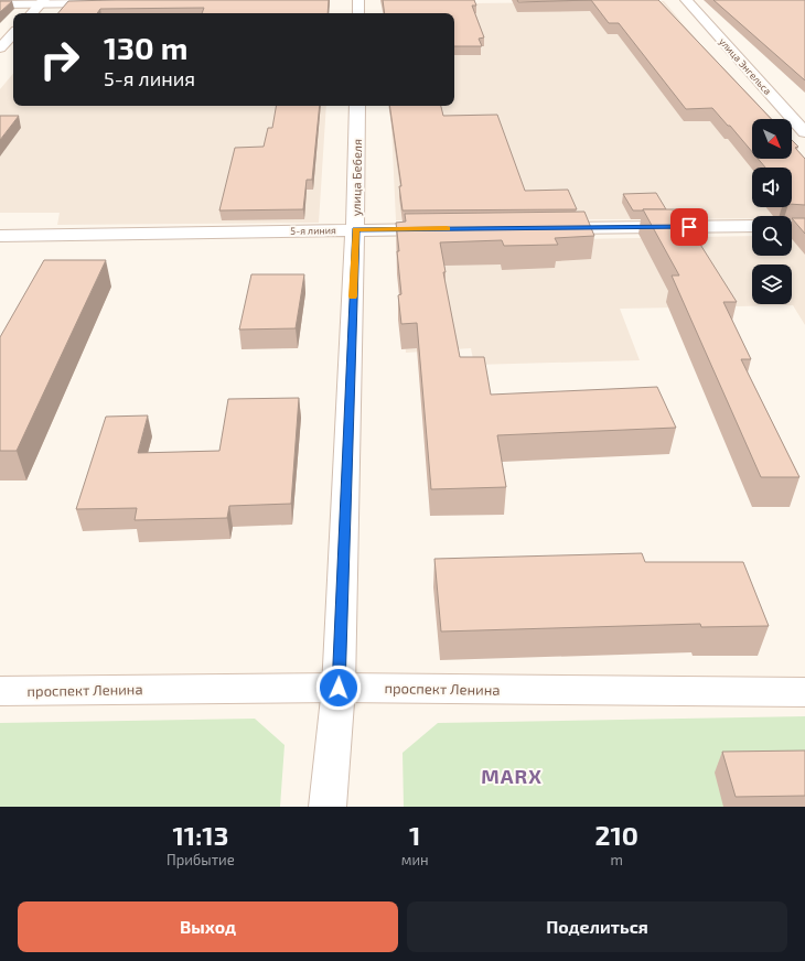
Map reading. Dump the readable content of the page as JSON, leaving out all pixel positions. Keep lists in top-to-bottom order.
{
  "streets": {
    "street": [
      "улица Энгельса",
      "улица Бебеля",
      "5-я линия",
      "проспект Ленина"
    ]
  },
  "crossings": [
    ["улица Бебеля", "5-я линия"],
    ["улица Бебеля", "проспект Ленина"]
  ],
  "districts": ["MARX"],
  "north": "bottom right",
  "page": {
    "turn": ["130 m", "5-я линия"],
    "eta": [
      "11:13",
      "Прибытие",
      "1",
      "мин",
      "210",
      "m"
    ],
    "buttons": ["Выход", "Поделиться"]
  }
}
